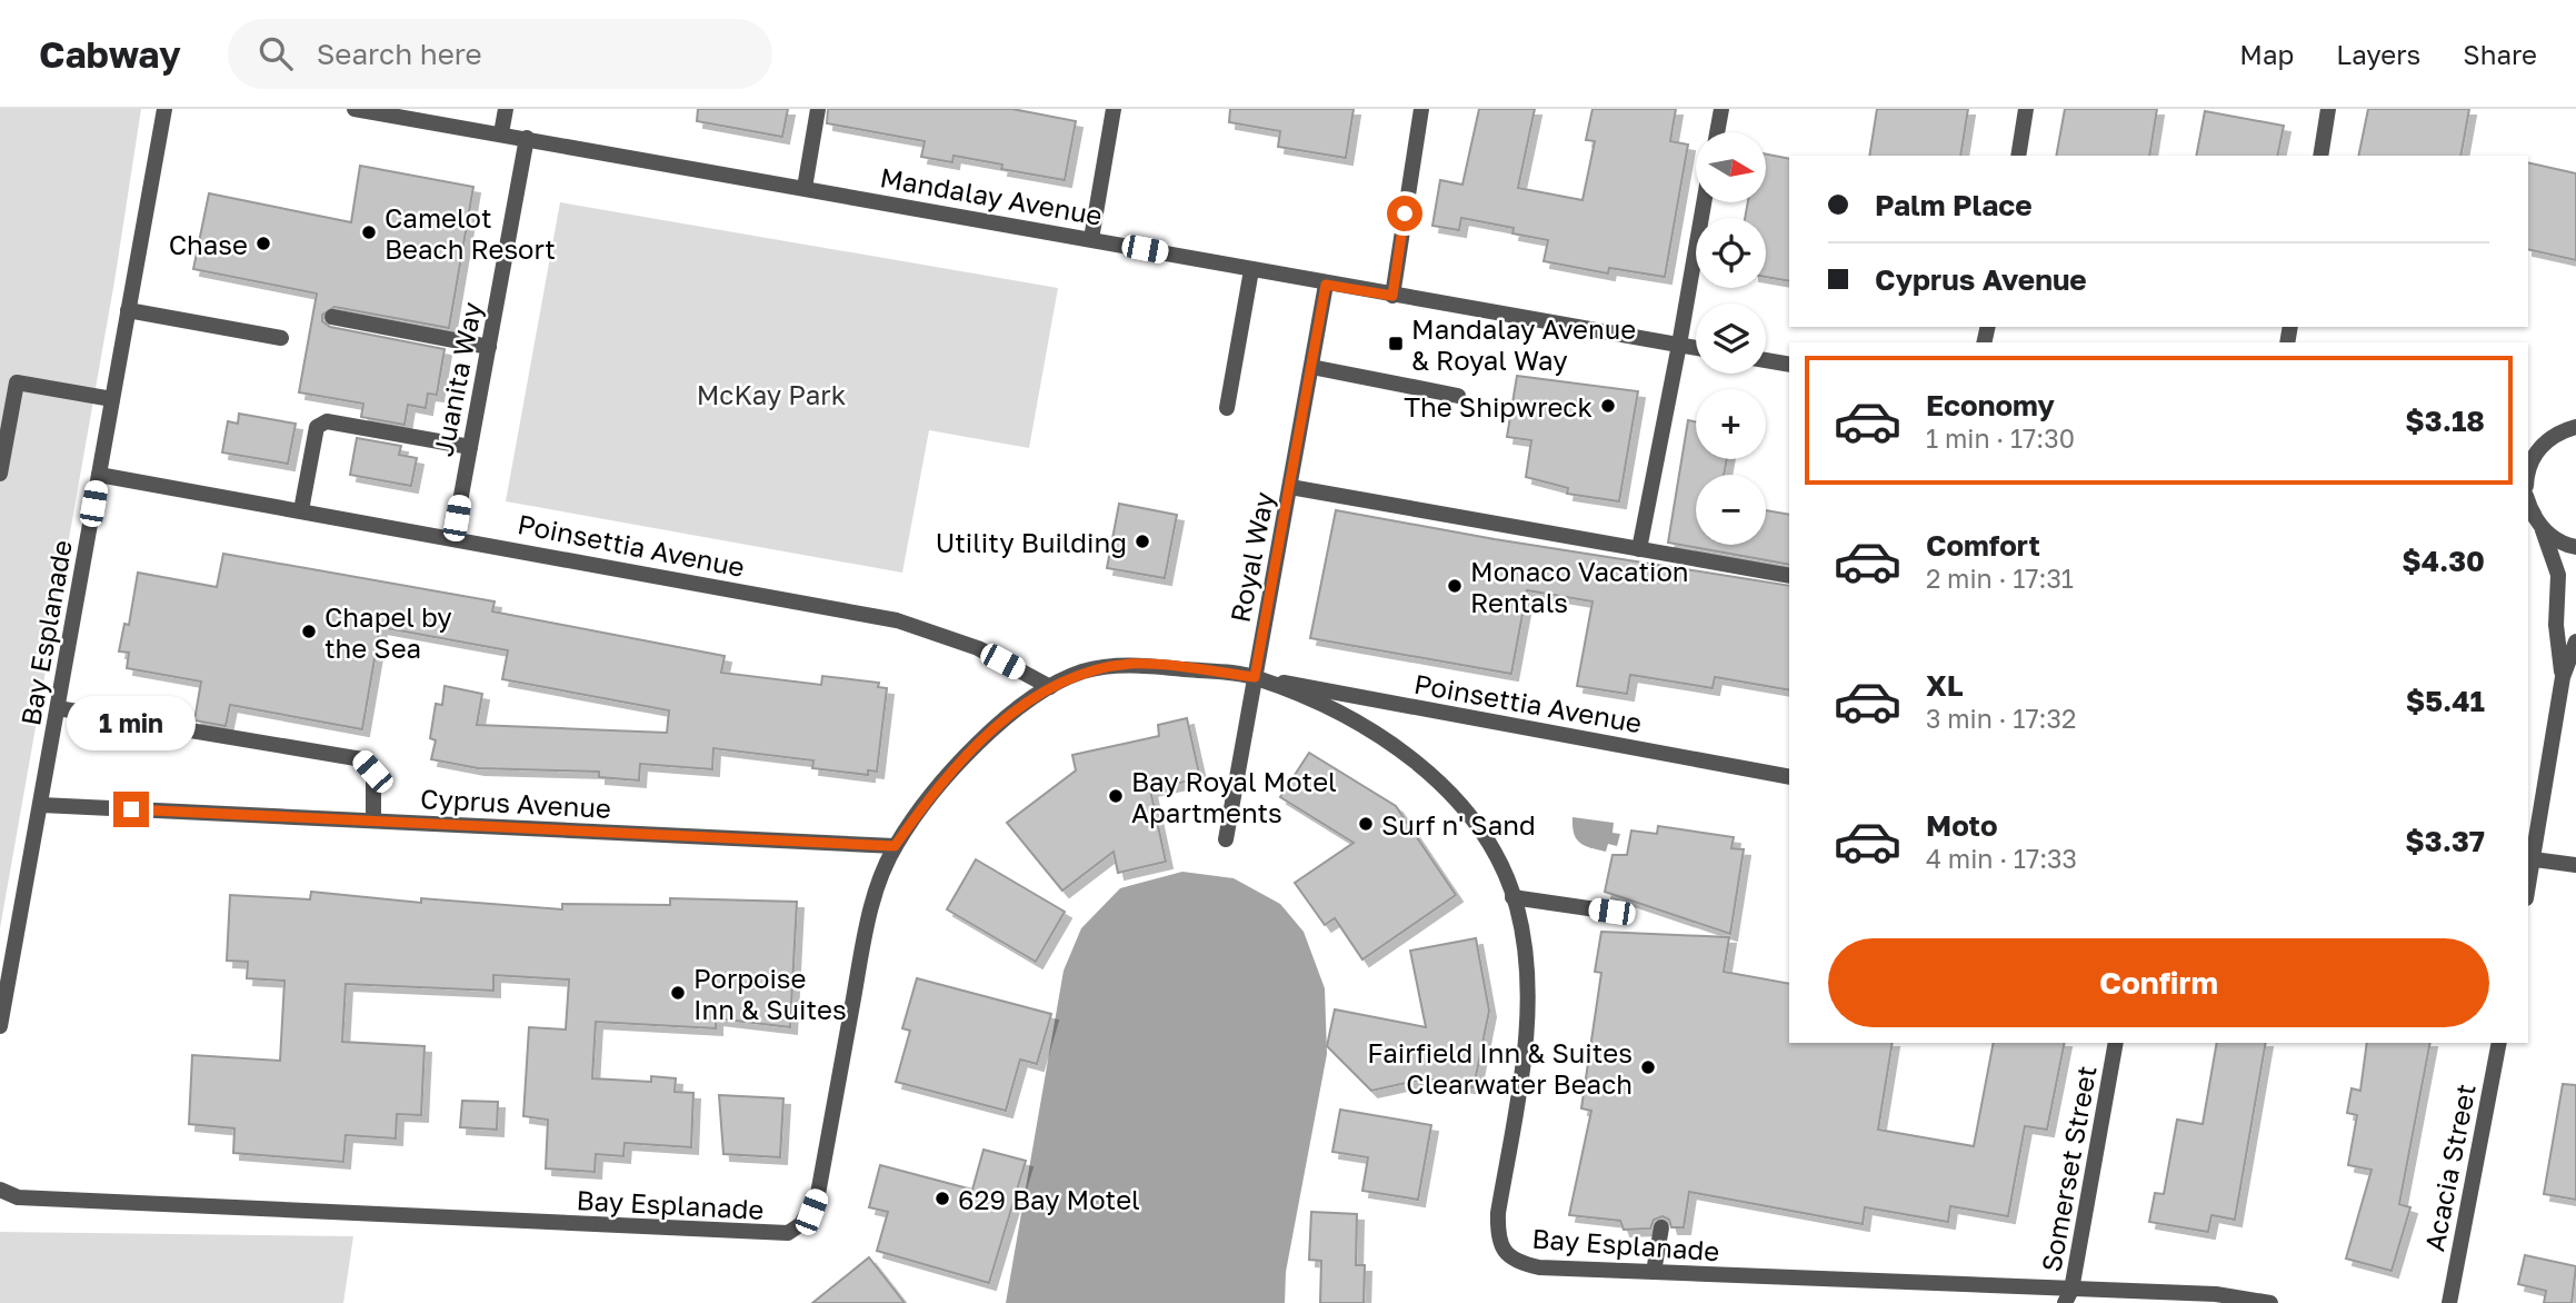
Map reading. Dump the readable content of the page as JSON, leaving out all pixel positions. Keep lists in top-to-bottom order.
{
  "streets": {
    "street": [
      "Mandalay Avenue",
      "Juanita Way",
      "Poinsettia Avenue",
      "Royal Way",
      "Bay Esplanade",
      "Cyprus Avenue",
      "Acacia Street",
      "Somerset Street"
    ]
  },
  "crossings": [
    ["Mandalay Avenue", "Juanita Way"],
    ["Mandalay Avenue", "Royal Way"],
    ["Juanita Way", "Poinsettia Avenue"],
    ["Poinsettia Avenue", "Royal Way"],
    ["Poinsettia Avenue", "Bay Esplanade"],
    ["Royal Way", "Bay Esplanade"],
    ["Bay Esplanade", "Cyprus Avenue"],
    ["Bay Esplanade", "Somerset Street"]
  ],
  "parks": ["McKay Park"],
  "places": {
    "other": [
      "Camelot Beach Resort",
      "Chase",
      "The Shipwreck",
      "Utility Building",
      "Monaco Vacation Rentals",
      "Chapel by the Sea",
      "Bay Royal Motel Apartments",
      "Surf n' Sand",
      "Porpoise Inn & Suites",
      "Fairfield Inn & Suites Clearwater Beach",
      "629 Bay Motel"
    ],
    "transit": ["Mandalay Avenue & Royal Way"]
  },
  "north": "right",
  "page": {
    "header": "Cabway",
    "search": "Search here",
    "nav": ["Map", "Layers", "Share"],
    "map_buttons": ["+", "−"],
    "banner": ["Palm Place", "Cyprus Avenue"],
    "list": [
      {
        "name": "Economy",
        "note": "1 min · 17:30",
        "value": "$3.18"
      },
      {
        "name": "Comfort",
        "note": "2 min · 17:31",
        "value": "$4.30"
      },
      {
        "name": "XL",
        "note": "3 min · 17:32",
        "value": "$5.41"
      },
      {
        "name": "Moto",
        "note": "4 min · 17:33",
        "value": "$3.37"
      }
    ],
    "bubble": "1 min",
    "buttons": "Confirm"
  }
}
